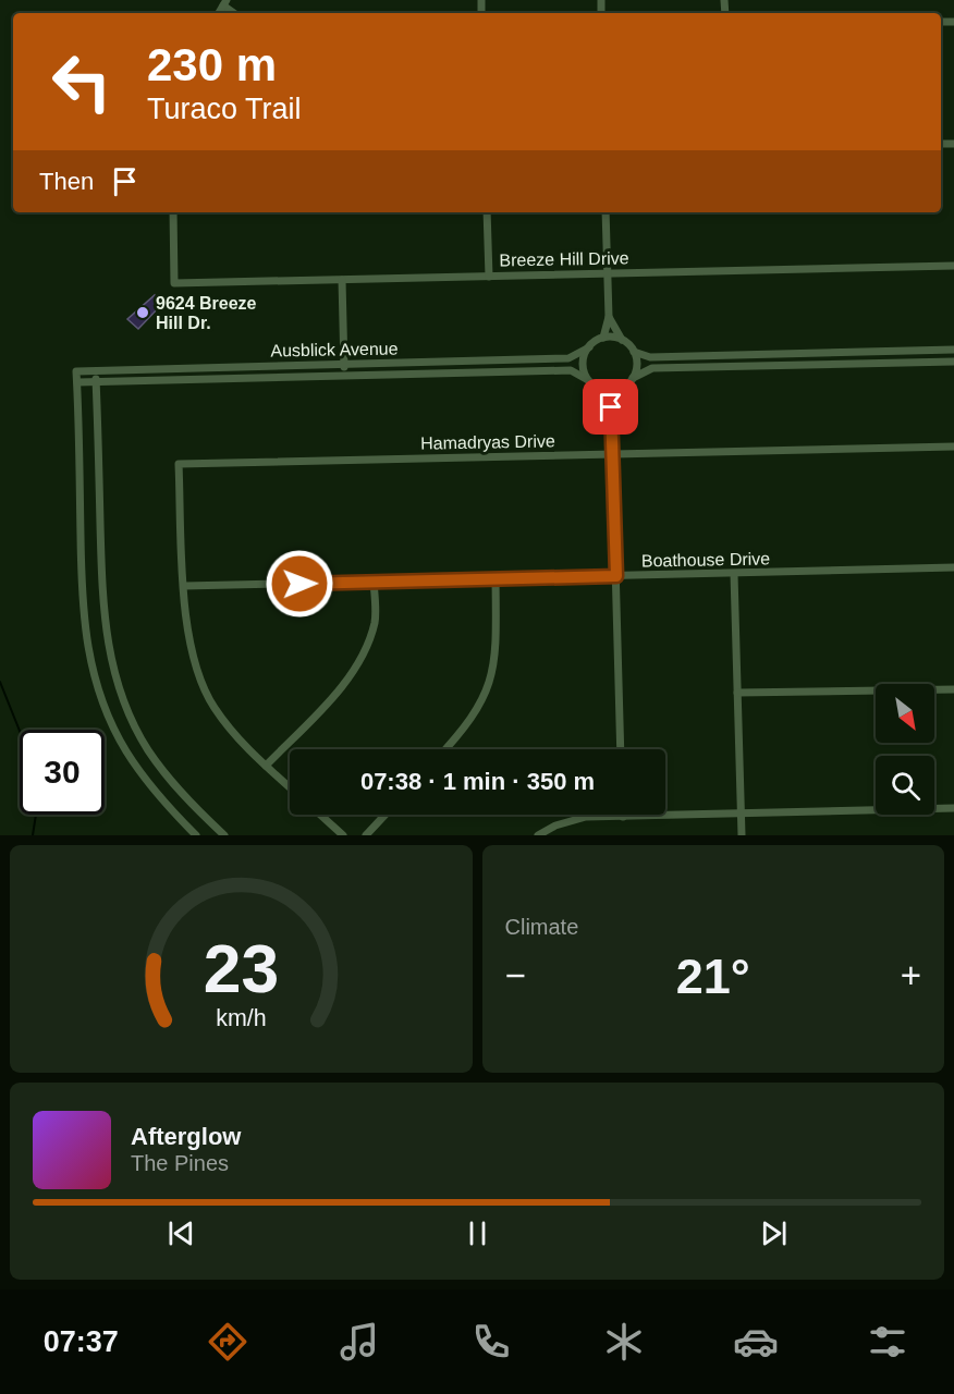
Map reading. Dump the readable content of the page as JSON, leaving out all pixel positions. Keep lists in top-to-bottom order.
{
  "streets": {
    "street": [
      "Breeze Hill Drive",
      "Ausblick Avenue",
      "Hamadryas Drive",
      "Boathouse Drive"
    ]
  },
  "crossings": [
    ["Hamadryas Drive", "Boathouse Drive"]
  ],
  "places": ["9624 Breeze Hill Dr."],
  "north": "bottom right",
  "page": {
    "turn": ["230 m", "Turaco Trail"],
    "then": "Then",
    "limit": "30",
    "trip": "07:38 · 1 min · 350 m",
    "tile": "Climate",
    "heat": ["−", "21°", "+"],
    "song": ["Afterglow", "The Pines"],
    "tabs": "07:37",
    "gauge": ["23", "km/h"]
  }
}
